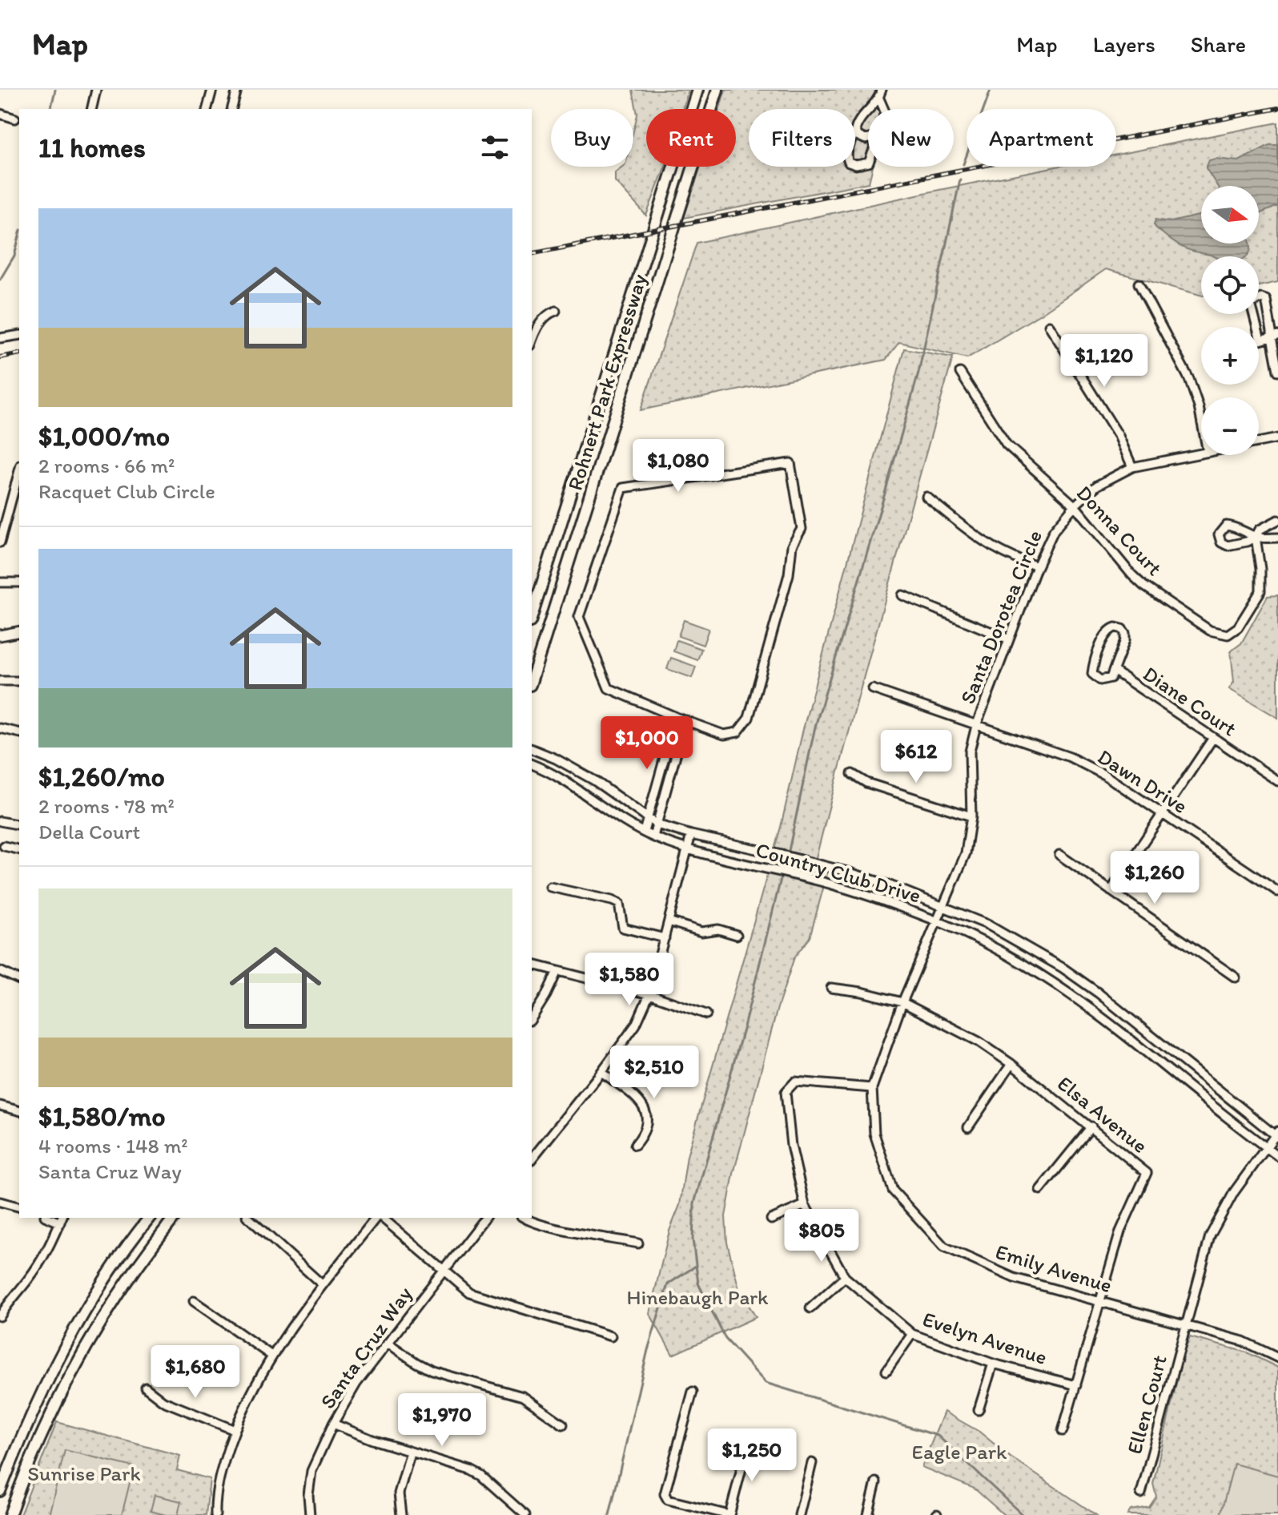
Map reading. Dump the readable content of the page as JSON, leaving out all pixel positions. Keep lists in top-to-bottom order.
{
  "streets": {
    "main road": ["Rohnert Park Expressway"],
    "street": [
      "Donna Court",
      "Santa Dorotea Circle",
      "Diane Court",
      "Dawn Drive",
      "Country Club Drive",
      "Elsa Avenue",
      "Emily Avenue",
      "Evelyn Avenue",
      "Santa Cruz Way",
      "Ellen Court"
    ]
  },
  "crossings": [
    ["Donna Court", "Santa Dorotea Circle"],
    ["Santa Dorotea Circle", "Dawn Drive"],
    ["Santa Dorotea Circle", "Country Club Drive"],
    ["Santa Dorotea Circle", "Emily Avenue"],
    ["Country Club Drive", "Emily Avenue"],
    ["Country Club Drive", "Ellen Court"],
    ["Elsa Avenue", "Emily Avenue"],
    ["Elsa Avenue", "Evelyn Avenue"],
    ["Emily Avenue", "Evelyn Avenue"],
    ["Emily Avenue", "Ellen Court"]
  ],
  "parks": ["Hinebaugh Park", "Eagle Park", "Sunrise Park"],
  "north": "right",
  "page": {
    "header": "Map",
    "nav": ["Map", "Layers", "Share"],
    "chip": [
      "Buy",
      "Rent",
      "Filters",
      "New",
      "Apartment"
    ],
    "heading": "11 homes",
    "map_buttons": ["+", "−"],
    "list": [
      {
        "name": "$1,000/mo",
        "note": "2 rooms · 66 m² · Racquet Club Circle"
      },
      {
        "name": "$1,260/mo",
        "note": "2 rooms · 78 m² · Della Court"
      },
      {
        "name": "$1,580/mo",
        "note": "4 rooms · 148 m² · Santa Cruz Way"
      }
    ],
    "price": [
      "$1,120",
      "$1,080",
      "$1,000",
      "$612",
      "$1,260",
      "$1,580",
      "$2,510",
      "$805",
      "$1,680",
      "$1,970",
      "$1,250"
    ]
  }
}
